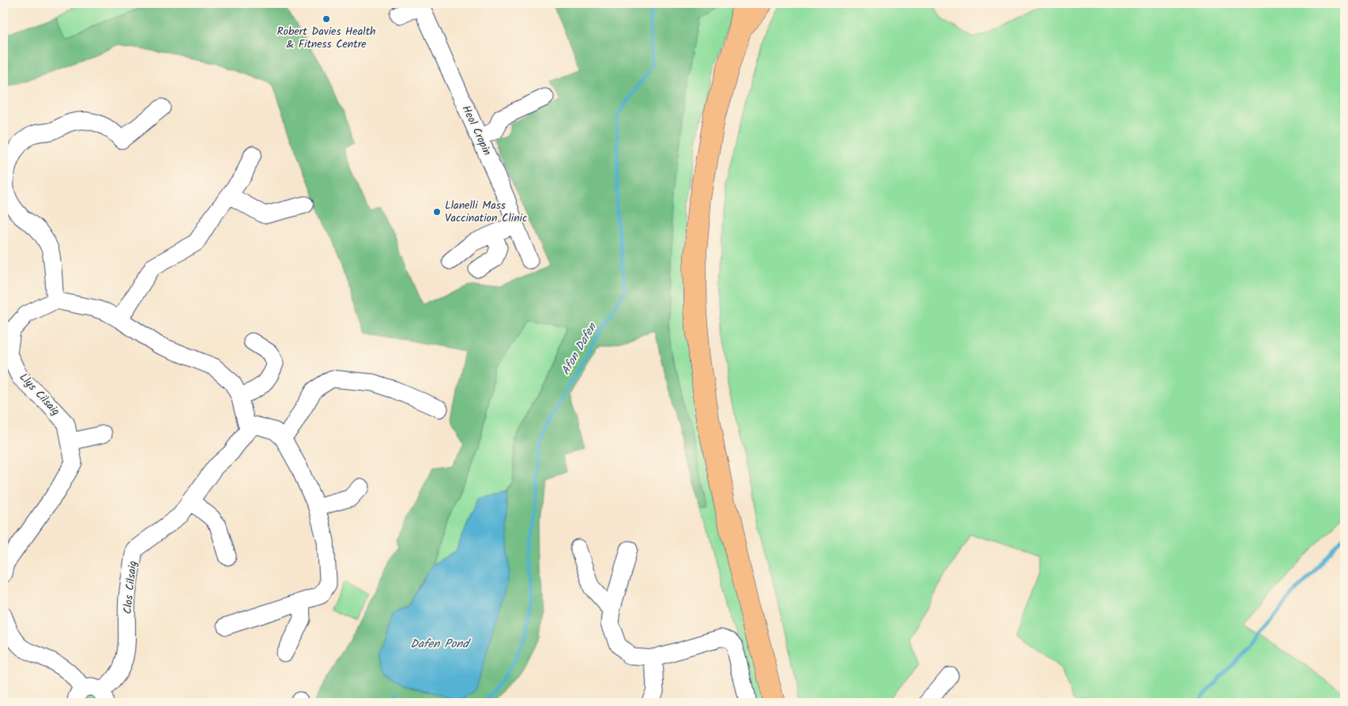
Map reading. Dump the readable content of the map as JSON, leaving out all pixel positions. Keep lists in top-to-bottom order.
{
  "streets": {
    "street": ["Heol Cropin", "Llys Cilsaig", "Clos Cilsaig"]
  },
  "water": ["Afon Dafen", "Dafen Pond"],
  "places": ["Robert Davies Health & Fitness Centre", "Llanelli Mass Vaccination Clinic"]
}
